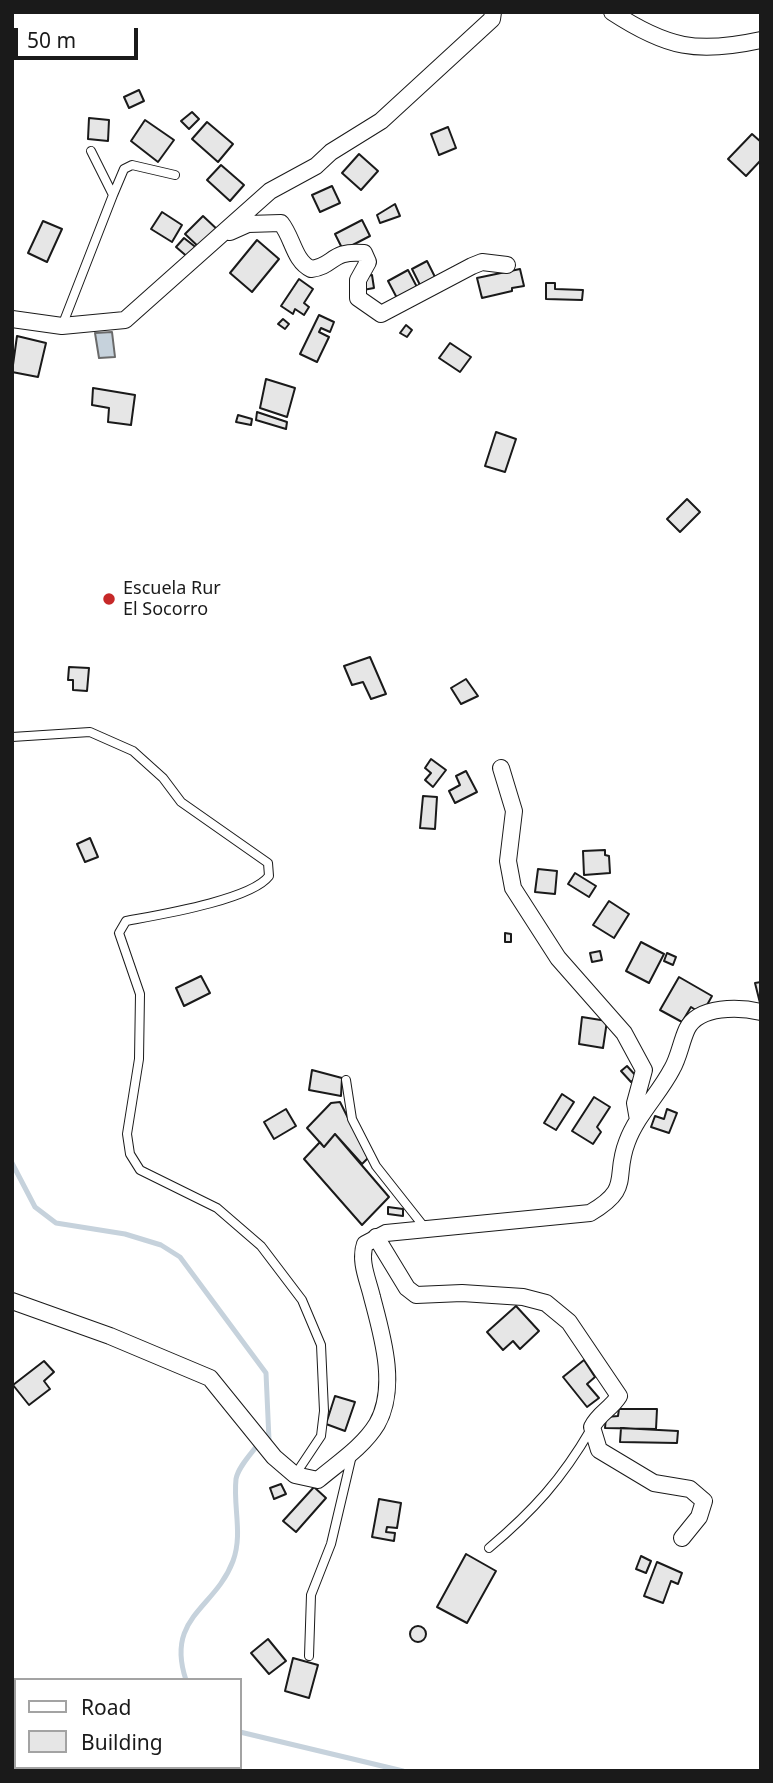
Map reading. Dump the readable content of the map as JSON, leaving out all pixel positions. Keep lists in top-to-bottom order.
{
  "places": ["Escuela Rur El Socorro"],
  "legend": ["Road", "Building"],
  "scale_bar": "50 m"
}
